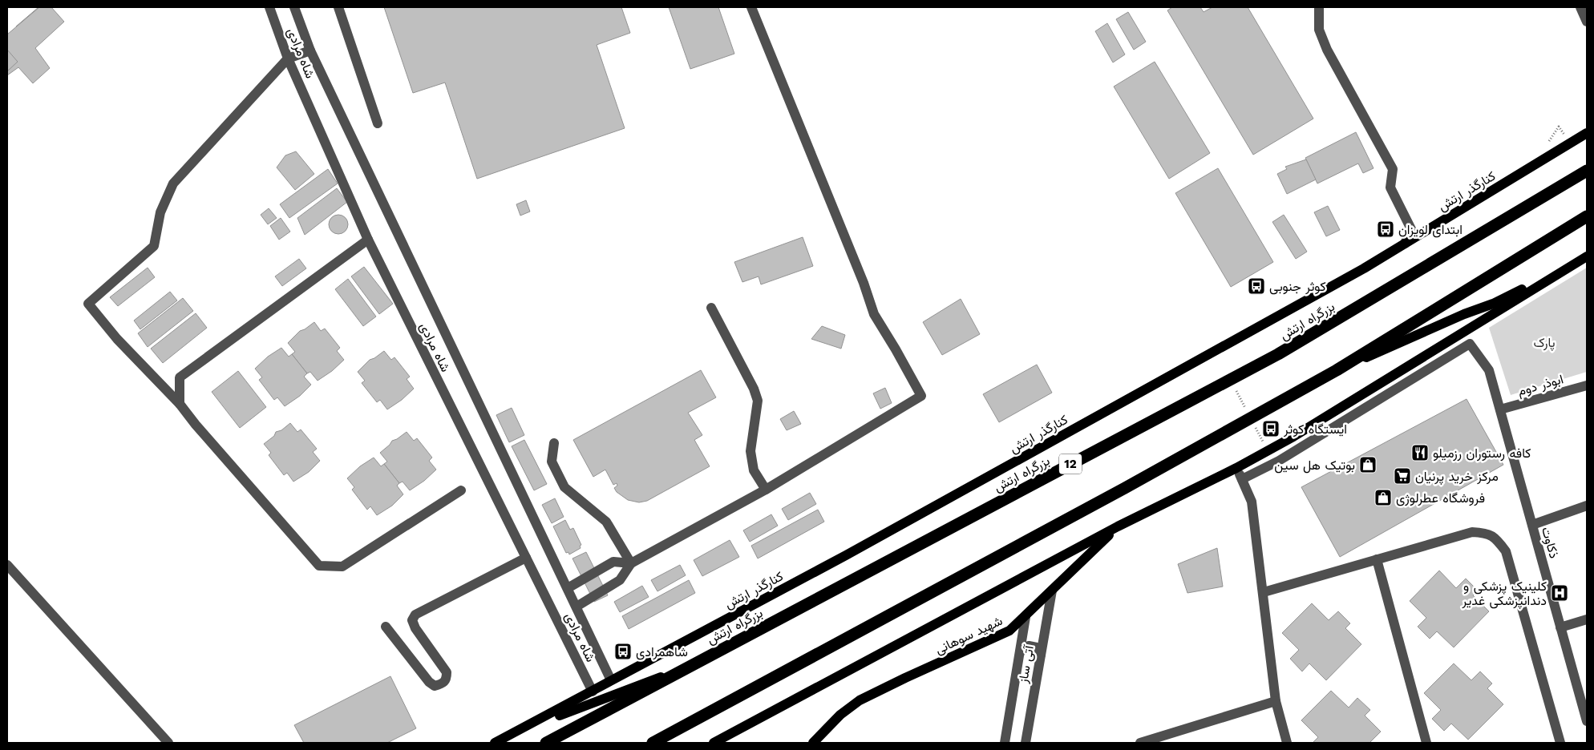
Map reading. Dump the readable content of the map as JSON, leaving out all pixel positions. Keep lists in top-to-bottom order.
{
  "streets": {
    "highway": ["بزرگراه ارتش", "12"],
    "main road": ["کنارگذر ارتش", "شهید سوهانی"],
    "street": [
      "شاه مرادی",
      "ابوذر دوم",
      "ذکاوت",
      "آتی ساز"
    ]
  },
  "crossings": [
    ["شاه مرادی", "کنارگذر ارتش"],
    ["ابوذر دوم", "ذکاوت"],
    ["شهید سوهانی", "آتی ساز"]
  ],
  "parks": ["پارک"],
  "places": {
    "bus stop": [
      "ابتدای لویزان",
      "کوثر جنوبی",
      "ایستگاه کوثر",
      "شاهمرادی"
    ],
    "restaurant": ["کافه رستوران رزمیلو"],
    "shop": ["بوتیک هل سین", "فروشگاه عطرلوژی"],
    "supermarket": ["مرکز خرید پرنیان"],
    "hospital": ["کلینیک پزشکی و دندانپزشکی غدیر"]
  }
}
